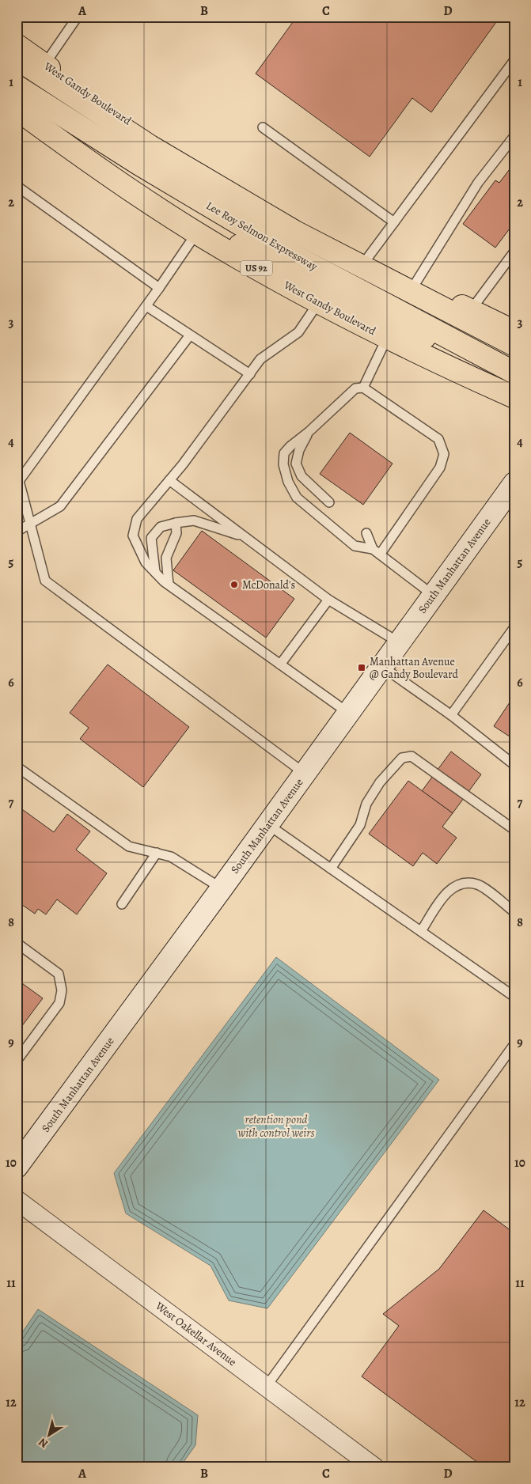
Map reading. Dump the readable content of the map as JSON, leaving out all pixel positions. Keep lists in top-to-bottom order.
{
  "streets": {
    "main road": [
      "West Gandy Boulevard",
      "Lee Roy Selmon Expressway",
      "US 92",
      "South Manhattan Avenue"
    ],
    "street": ["West Oakellar Avenue"]
  },
  "water": ["retention pond with control weirs"],
  "places": {
    "other": ["McDonald's"],
    "transit": ["Manhattan Avenue @ Gandy Boulevard"]
  },
  "north": "bottom left",
  "grid": {
    "columns": [
      "A",
      "B",
      "C",
      "D"
    ],
    "rows": [
      "1",
      "2",
      "3",
      "4",
      "5",
      "6",
      "7",
      "8",
      "9",
      "10",
      "11",
      "12"
    ]
  }
}
